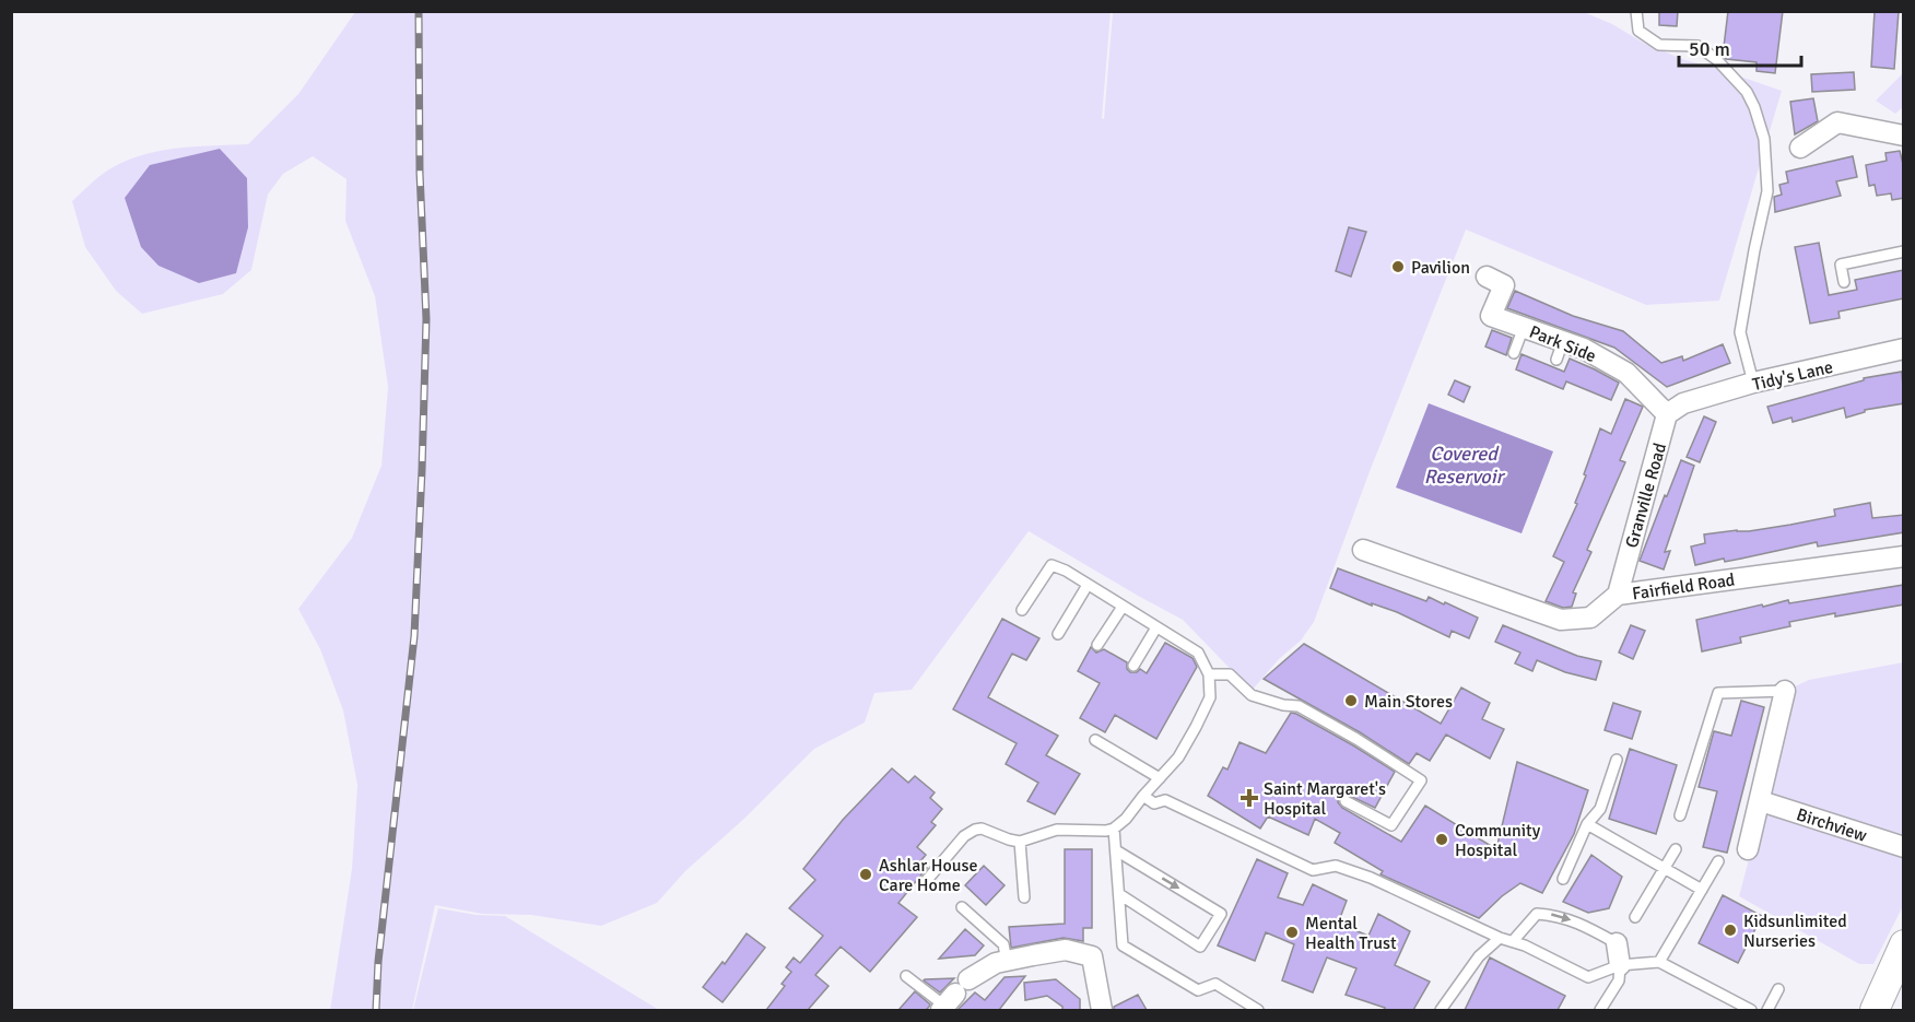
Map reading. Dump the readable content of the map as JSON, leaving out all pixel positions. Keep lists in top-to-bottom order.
{
  "streets": {
    "street": [
      "Park Side",
      "Tidy's Lane",
      "Granville Road",
      "Fairfield Road",
      "Birchview"
    ]
  },
  "crossings": [
    ["Park Side", "Tidy's Lane"],
    ["Park Side", "Granville Road"],
    ["Tidy's Lane", "Granville Road"],
    ["Granville Road", "Fairfield Road"]
  ],
  "water": ["Covered Reservoir"],
  "places": {
    "other": [
      "Pavilion",
      "Main Stores",
      "Community Hospital",
      "Ashlar House Care Home",
      "Kidsunlimited Nurseries",
      "Mental Health Trust"
    ],
    "health": ["Saint Margaret's Hospital"]
  },
  "scale_bar": "50 m"
}
